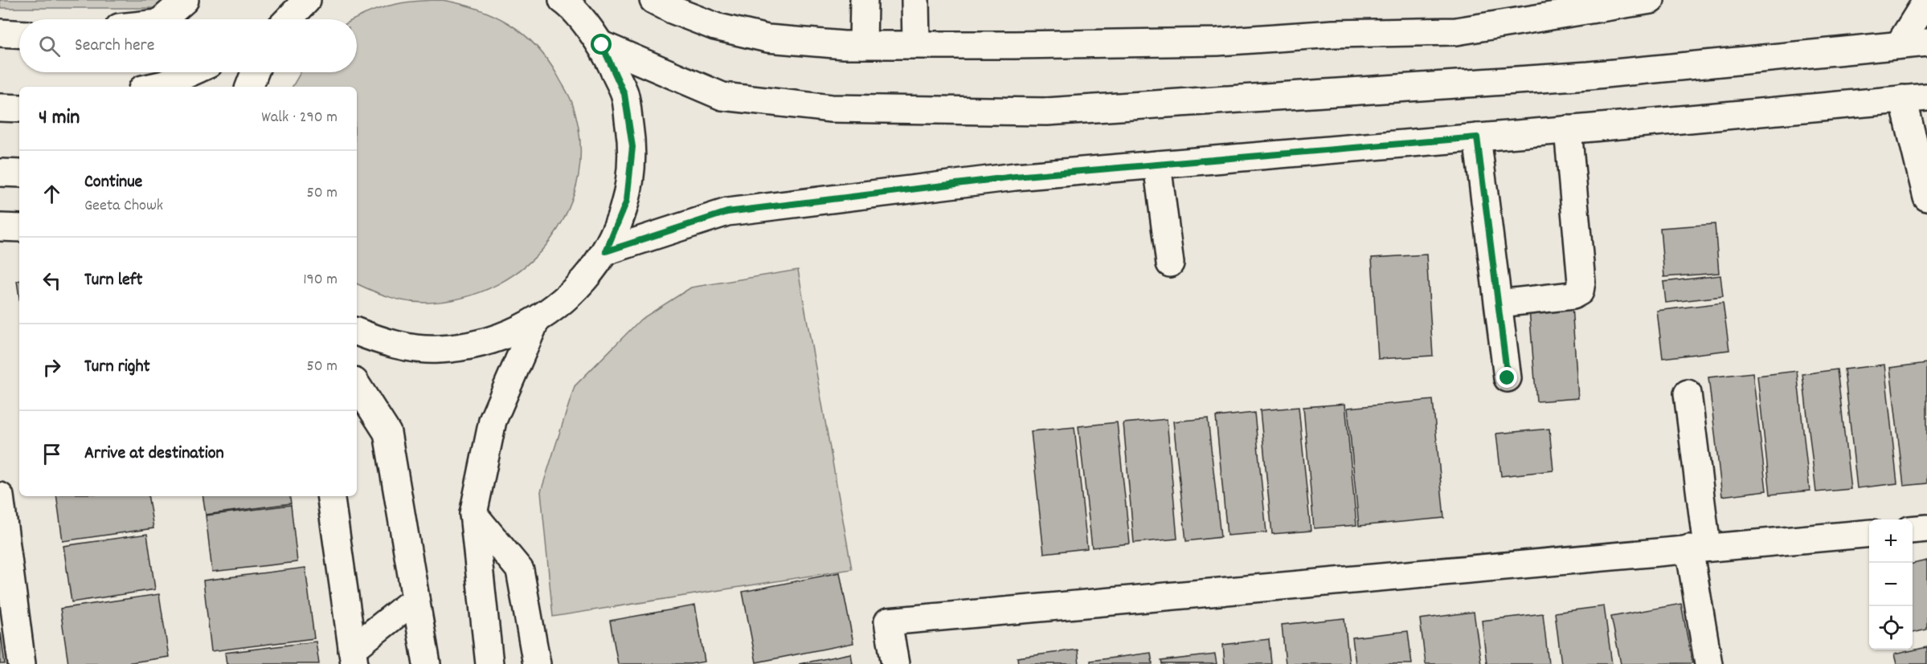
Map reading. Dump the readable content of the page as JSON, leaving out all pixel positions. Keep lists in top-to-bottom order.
{
  "page": {
    "search": "Search here",
    "heading": ["4 min", "Walk · 290 m"],
    "list": [
      ["Continue", "Geeta Chowk", "50 m"],
      ["Turn left", "190 m"],
      ["Turn right", "50 m"],
      "Arrive at destination"
    ],
    "map_buttons": ["+", "−"]
  }
}
